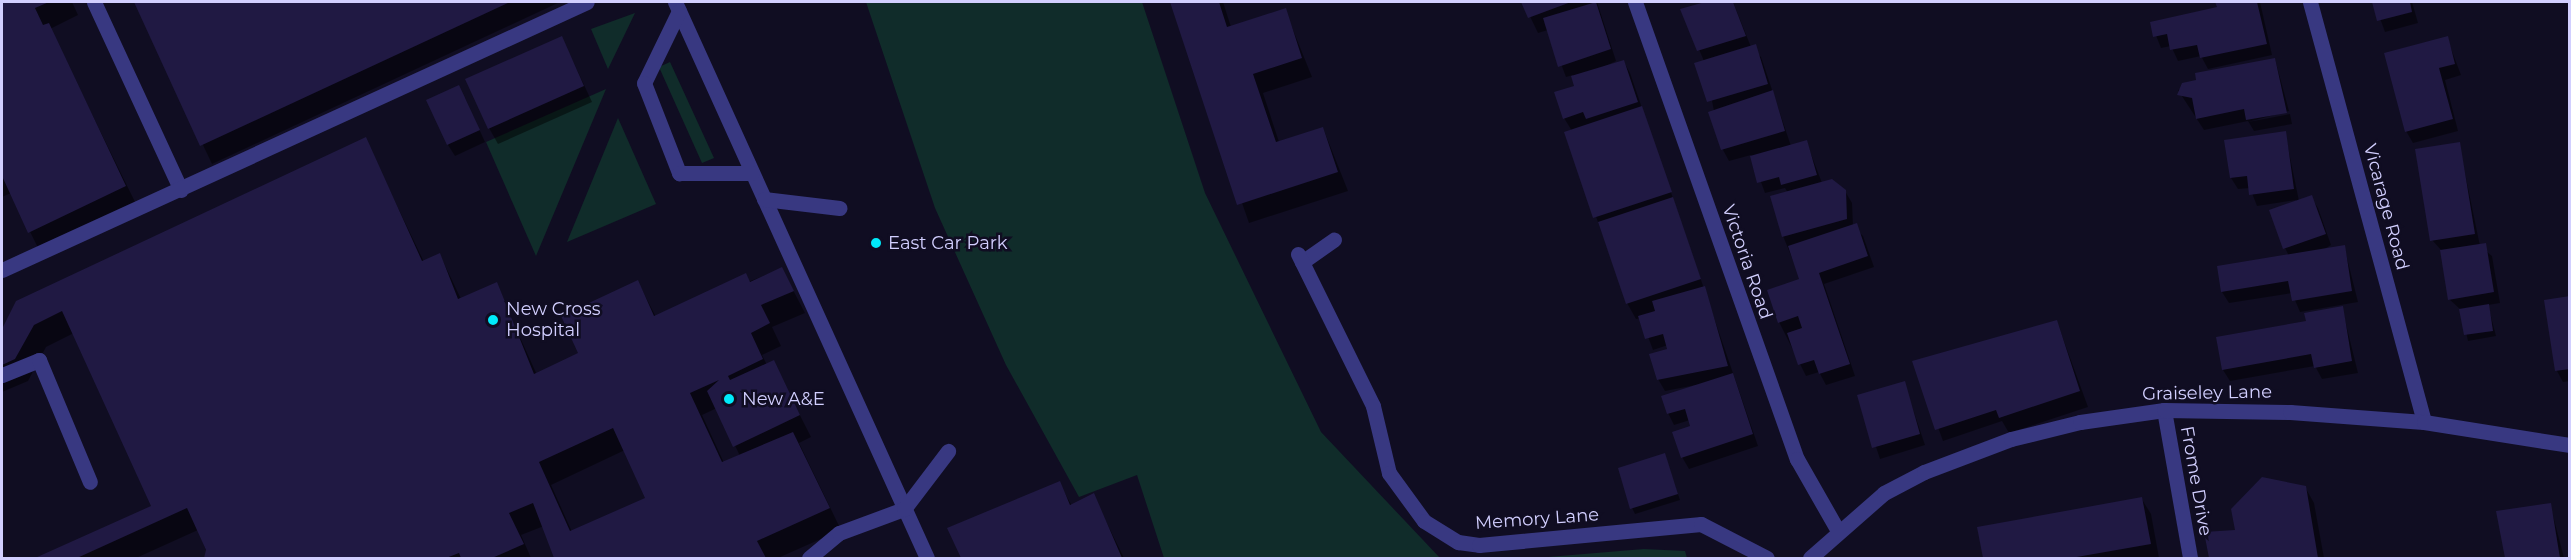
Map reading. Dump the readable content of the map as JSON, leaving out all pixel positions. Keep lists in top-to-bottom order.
{
  "streets": {
    "street": [
      "Vicarage Road",
      "Victoria Road",
      "Graiseley Lane",
      "Frome Drive",
      "Memory Lane"
    ]
  },
  "crossings": [
    ["Vicarage Road", "Graiseley Lane"],
    ["Victoria Road", "Graiseley Lane"],
    ["Graiseley Lane", "Frome Drive"]
  ],
  "places": ["East Car Park", "New Cross Hospital", "New A&E"]
}
